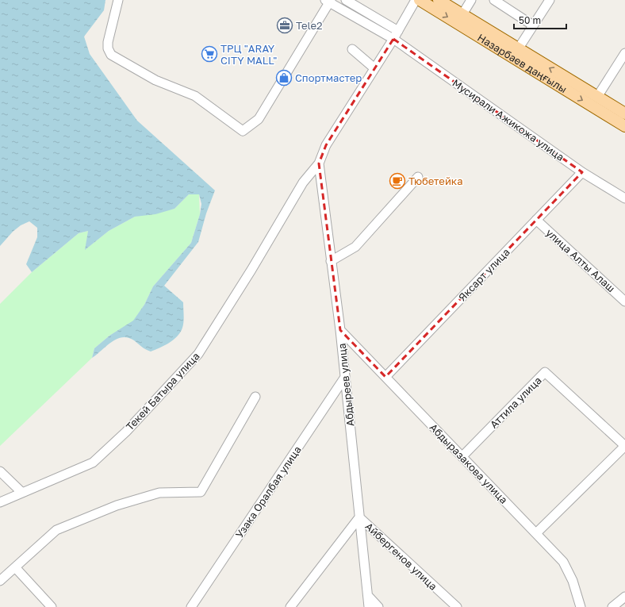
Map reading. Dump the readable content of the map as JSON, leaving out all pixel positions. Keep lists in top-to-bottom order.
{
  "streets": {
    "main road": ["Назарбаев даңғылы"],
    "street": [
      "Мусирали Ажикожа улица",
      "улица Алты Алаш",
      "Яксарт улица",
      "Абдыреев улица",
      "Текей Батыра улица",
      "Аттила улица",
      "Абдыразакова улица",
      "Узака Оралбая улица",
      "Айбергенов улица"
    ]
  },
  "crossings": [
    ["Мусирали Ажикожа улица", "Яксарт улица"],
    ["улица Алты Алаш", "Яксарт улица"],
    ["Яксарт улица", "Абдыразакова улица"],
    ["Абдыреев улица", "Текей Батыра улица"],
    ["Абдыреев улица", "Абдыразакова улица"],
    ["Абдыреев улица", "Узака Оралбая улица"],
    ["Абдыреев улица", "Айбергенов улица"],
    ["Аттила улица", "Абдыразакова улица"]
  ],
  "places": {
    "office": ["Tele2"],
    "supermarket": ["ТРЦ \"ARAY CITY MALL\""],
    "shop": ["Спортмастер"],
    "cafe": ["Тюбетейка"]
  },
  "scale_bar": "50 m"
}
